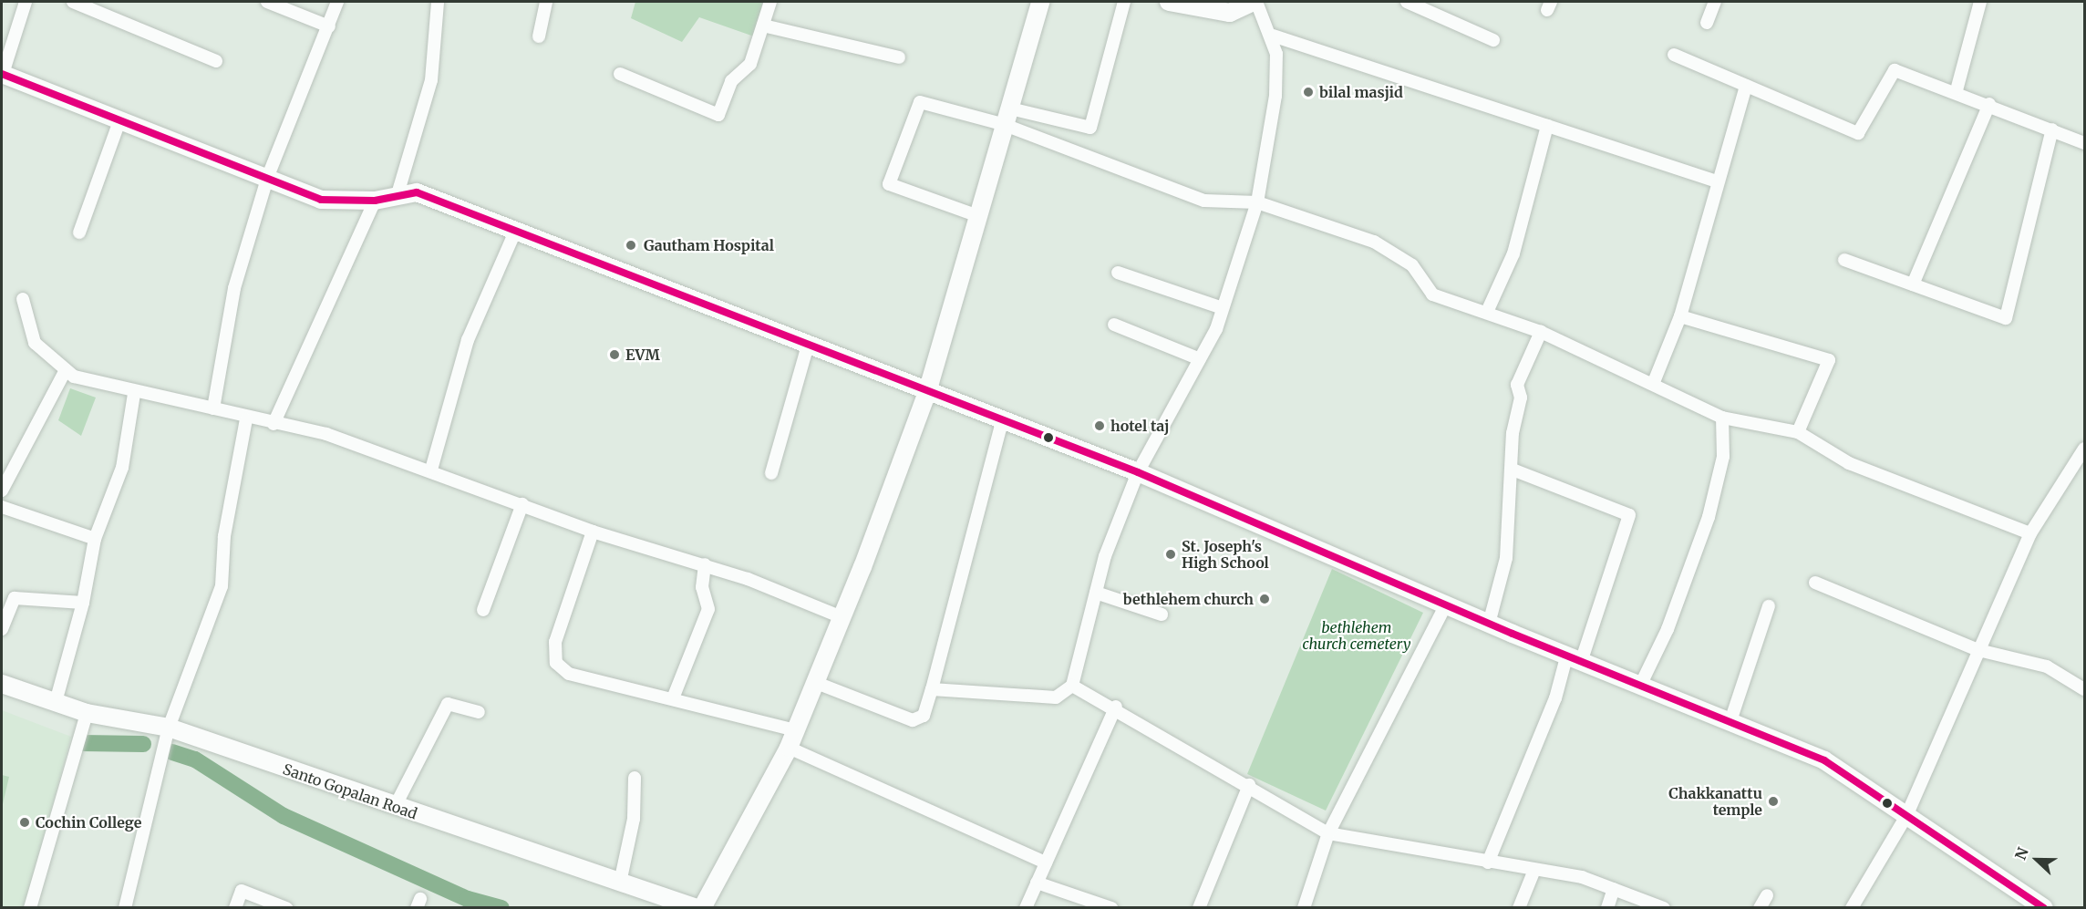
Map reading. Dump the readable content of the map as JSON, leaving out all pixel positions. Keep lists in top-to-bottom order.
{
  "streets": {
    "street": ["Santo Gopalan Road"]
  },
  "parks": ["bethlehem church cemetery"],
  "places": [
    "bilal masjid",
    "Gautham Hospital",
    "EVM",
    "hotel taj",
    "St. Joseph's High School",
    "bethlehem church",
    "Chakkanattu temple",
    "Cochin College"
  ],
  "north": "left"
}
